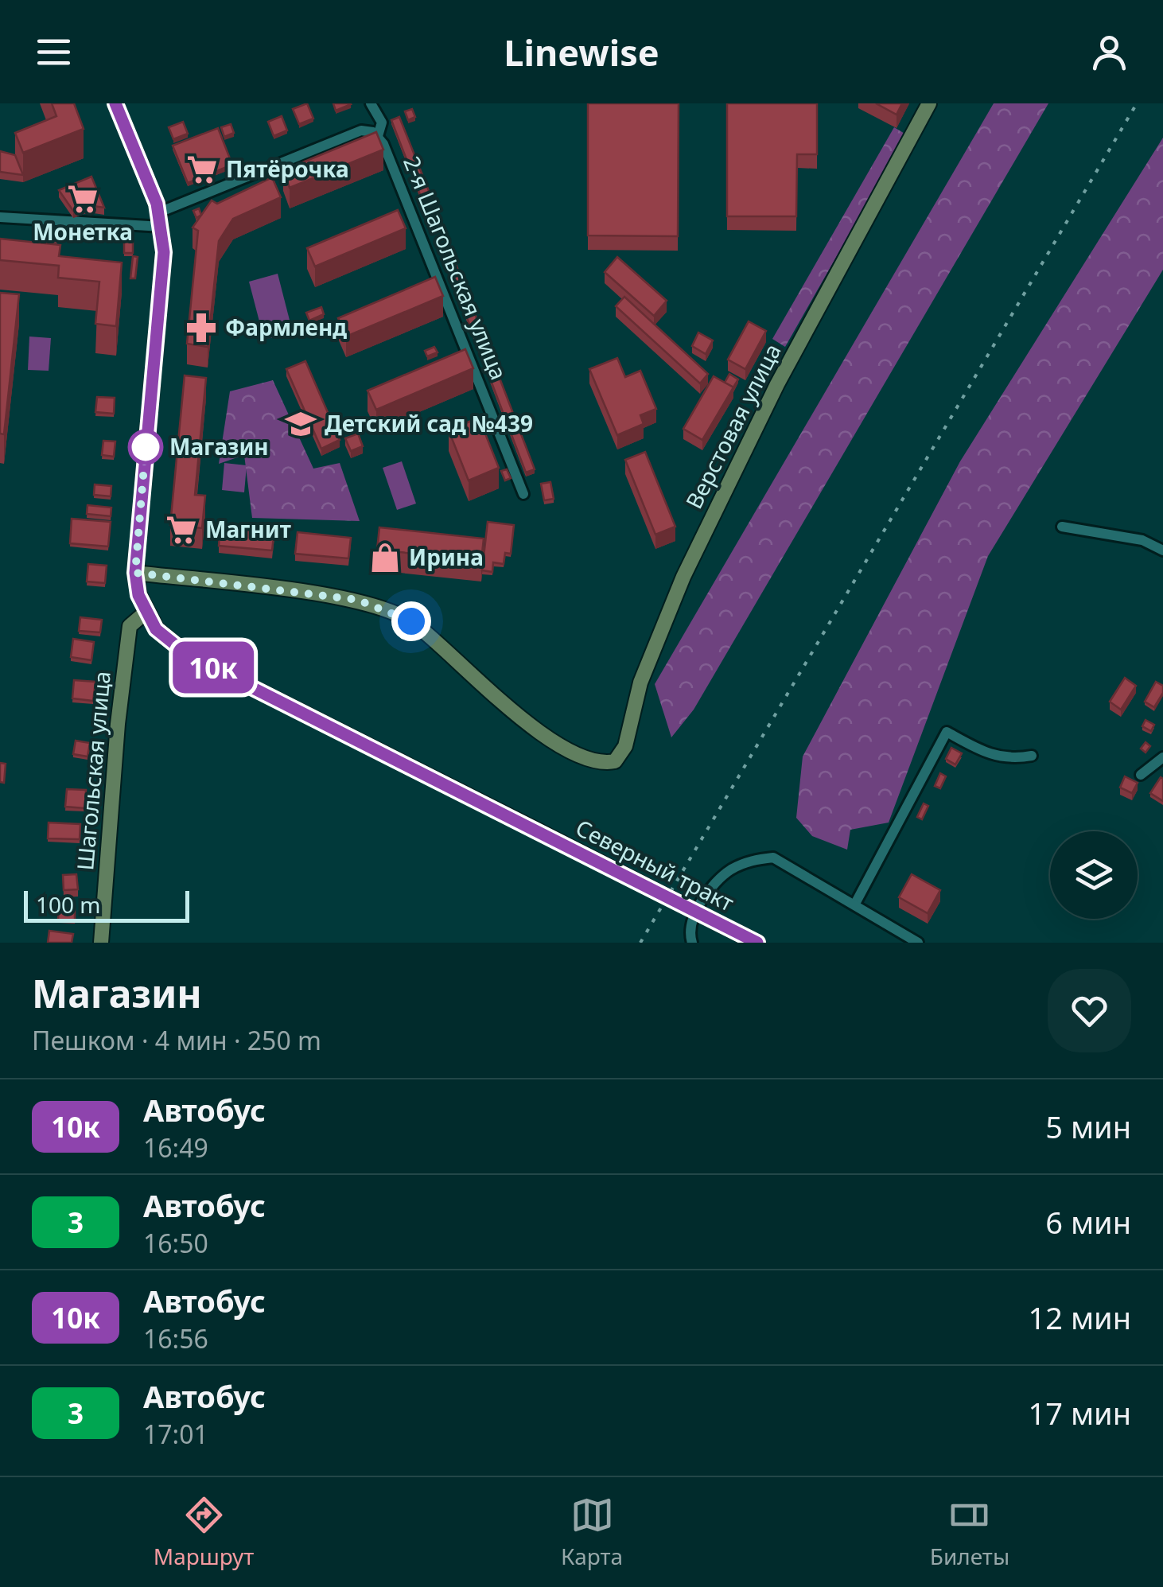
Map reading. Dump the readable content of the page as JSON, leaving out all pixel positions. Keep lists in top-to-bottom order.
{
  "streets": {
    "street": [
      "2-я Шагольская улица",
      "Верстовая улица",
      "Шагольская улица",
      "Северный тракт"
    ]
  },
  "crossings": [
    ["Шагольская улица", "Северный тракт"]
  ],
  "places": {
    "supermarket": ["Пятёрочка", "Монетка", "Магнит"],
    "pharmacy": ["Фармленд"],
    "school or university": ["Детский сад №439"],
    "other": ["Магазин"],
    "shop": ["Ирина"]
  },
  "lines": ["bus line 10к"],
  "scale_bar": "100 m",
  "page": {
    "header": "Linewise",
    "on_map": "10к",
    "scale": "100 m",
    "heading": ["Магазин", "Пешком · 4 мин · 250 m"],
    "list": [
      {
        "mark": "10к",
        "name": "Автобус",
        "note": "16:49",
        "value": "5 мин"
      },
      {
        "mark": "3",
        "name": "Автобус",
        "note": "16:50",
        "value": "6 мин"
      },
      {
        "mark": "10к",
        "name": "Автобус",
        "note": "16:56",
        "value": "12 мин"
      },
      {
        "mark": "3",
        "name": "Автобус",
        "note": "17:01",
        "value": "17 мин"
      }
    ],
    "tabs": ["Маршрут", "Карта", "Билеты"]
  }
}
